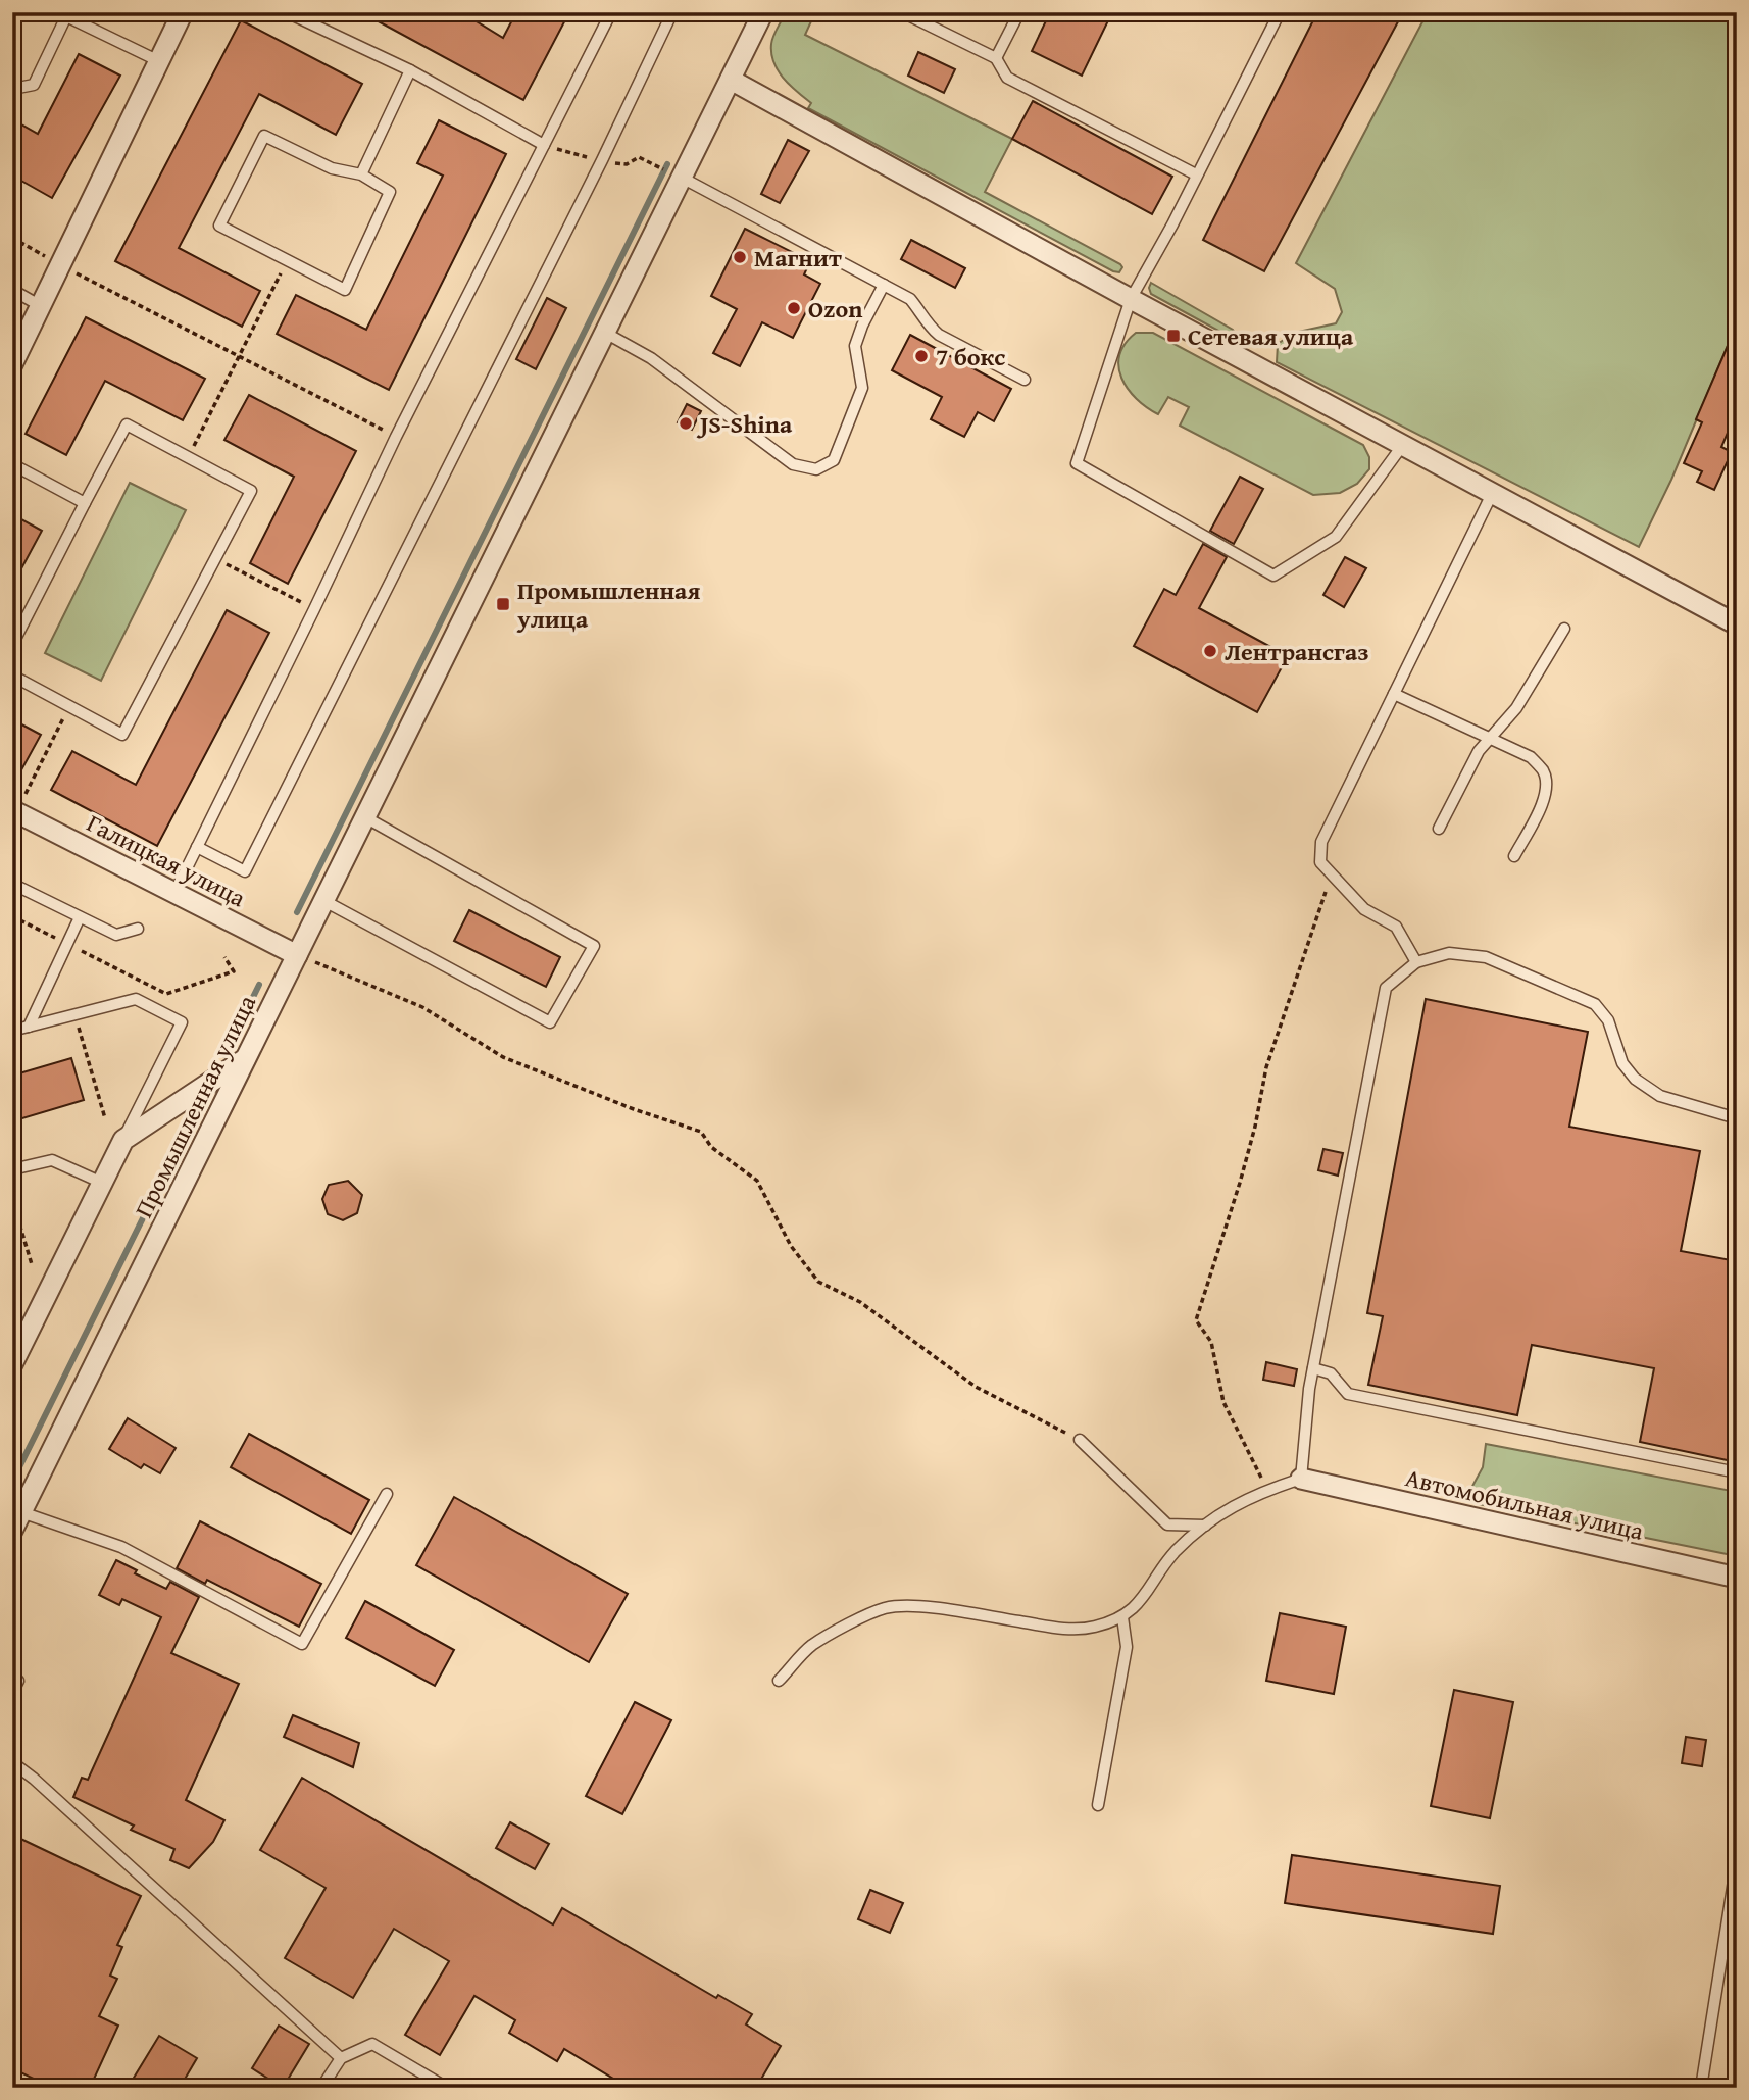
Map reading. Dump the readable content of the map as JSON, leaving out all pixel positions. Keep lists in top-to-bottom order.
{
  "streets": {
    "street": ["Галицкая улица", "Промышленная улица", "Автомобильная улица"]
  },
  "crossings": [
    ["Галицкая улица", "Промышленная улица"]
  ],
  "places": {
    "other": [
      "Магнит",
      "Ozon",
      "7 бокс",
      "JS-Shina",
      "Лентрансгаз"
    ],
    "transit": ["Сетевая улица", "Промышленная улица"]
  }
}
